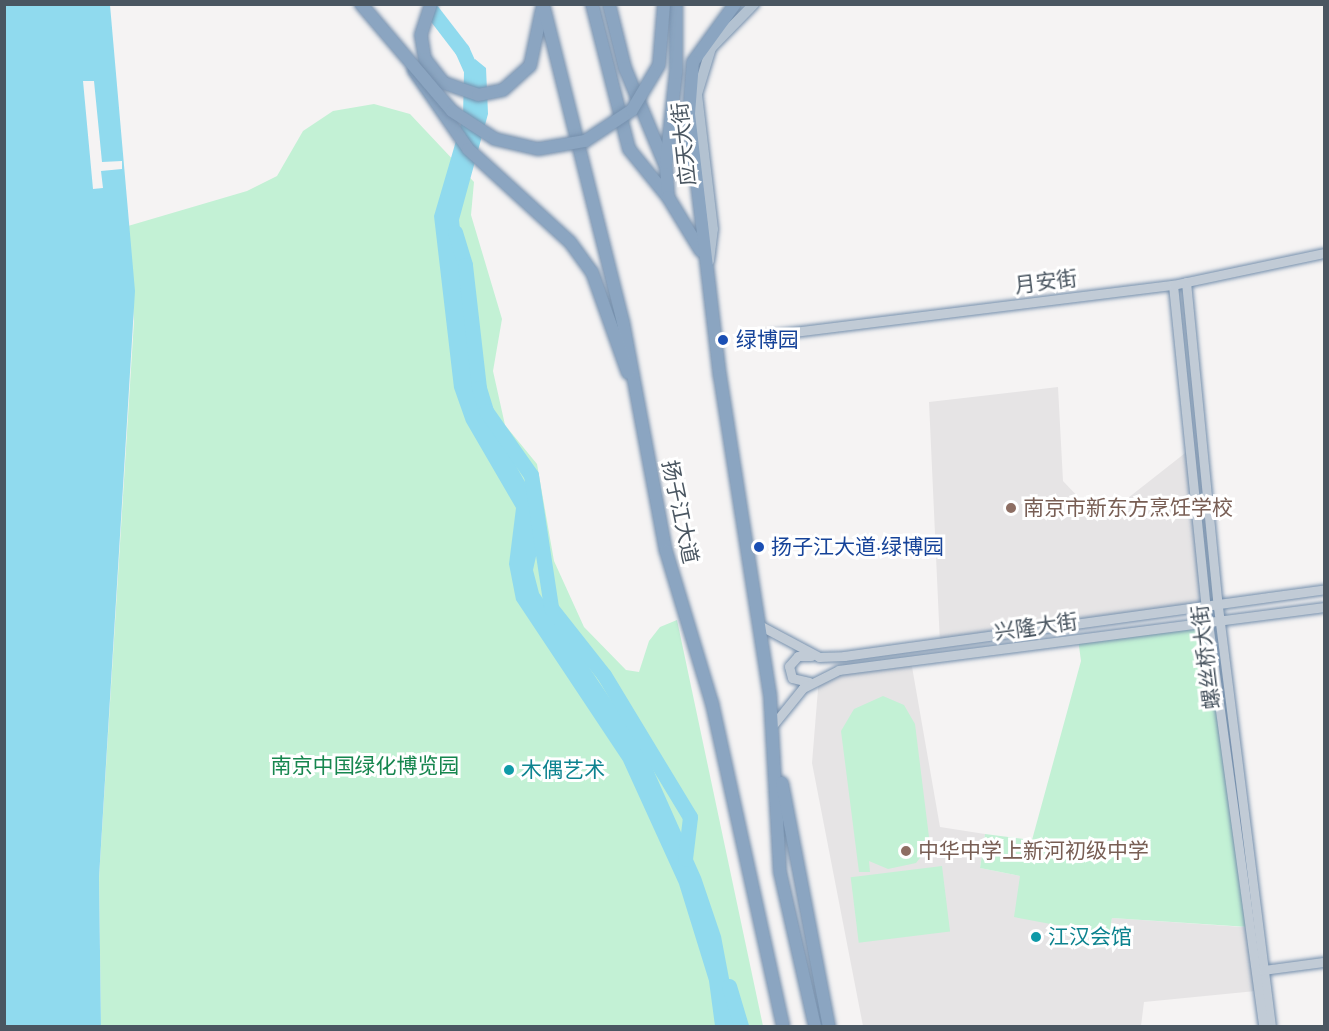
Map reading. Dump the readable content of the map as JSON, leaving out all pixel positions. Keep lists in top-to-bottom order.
{
  "streets": {
    "highway": ["扬子江大道"],
    "main road": ["应天大街"],
    "street": ["月安街", "兴隆大街", "螺丝桥大街"]
  },
  "crossings": [
    ["月安街", "螺丝桥大街"],
    ["兴隆大街", "螺丝桥大街"]
  ],
  "parks": ["南京中国绿化博览园"],
  "places": [
    "绿博园",
    "南京市新东方烹饪学校",
    "扬子江大道·绿博园",
    "木偶艺术",
    "中华中学上新河初级中学",
    "江汉会馆"
  ]
}
